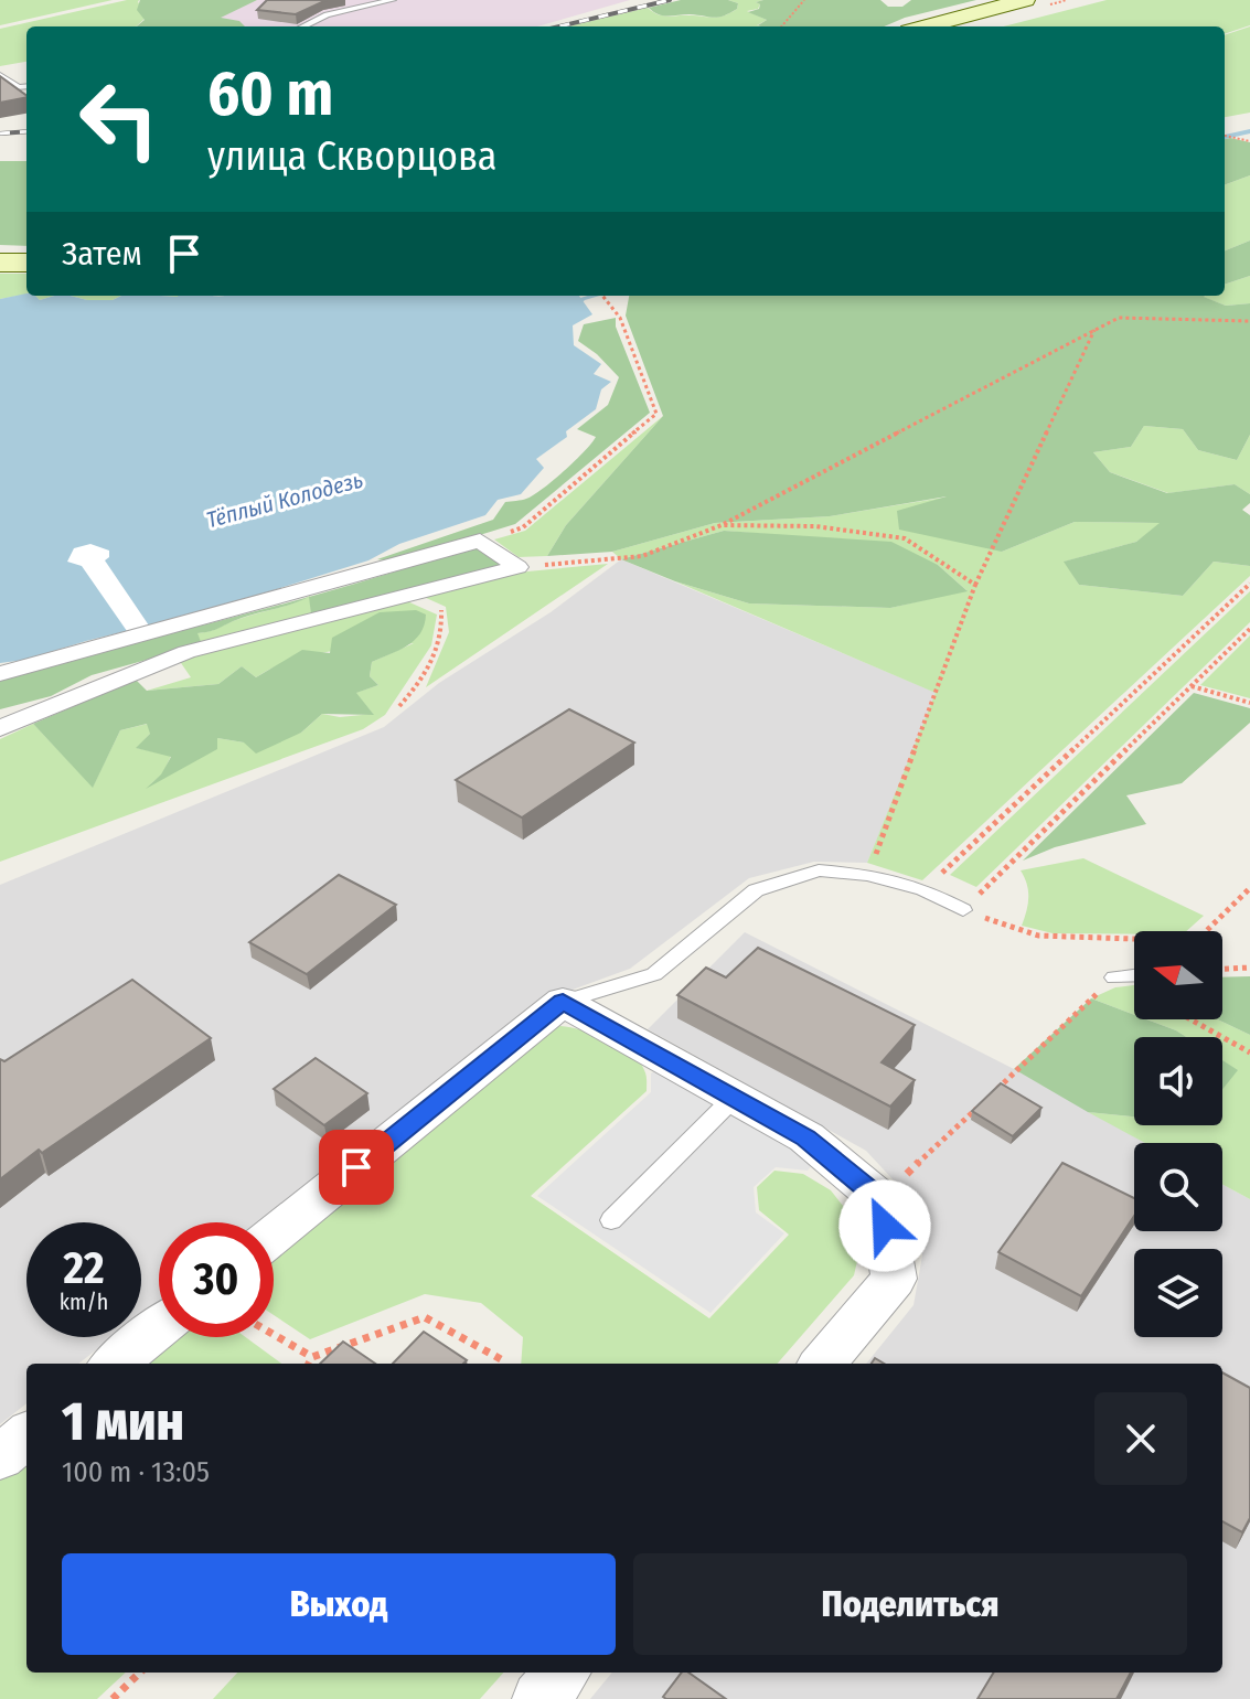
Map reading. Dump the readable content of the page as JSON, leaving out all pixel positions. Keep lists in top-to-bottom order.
{
  "water": ["Тёплый Колодезь"],
  "north": "left",
  "page": {
    "turn": ["60 m", "улица Скворцова"],
    "then": "Затем",
    "speed": "22 km/h",
    "limit": "30",
    "heading": ["1 мин", "100 m · 13:05"],
    "buttons": ["Выход", "Поделиться"]
  }
}
